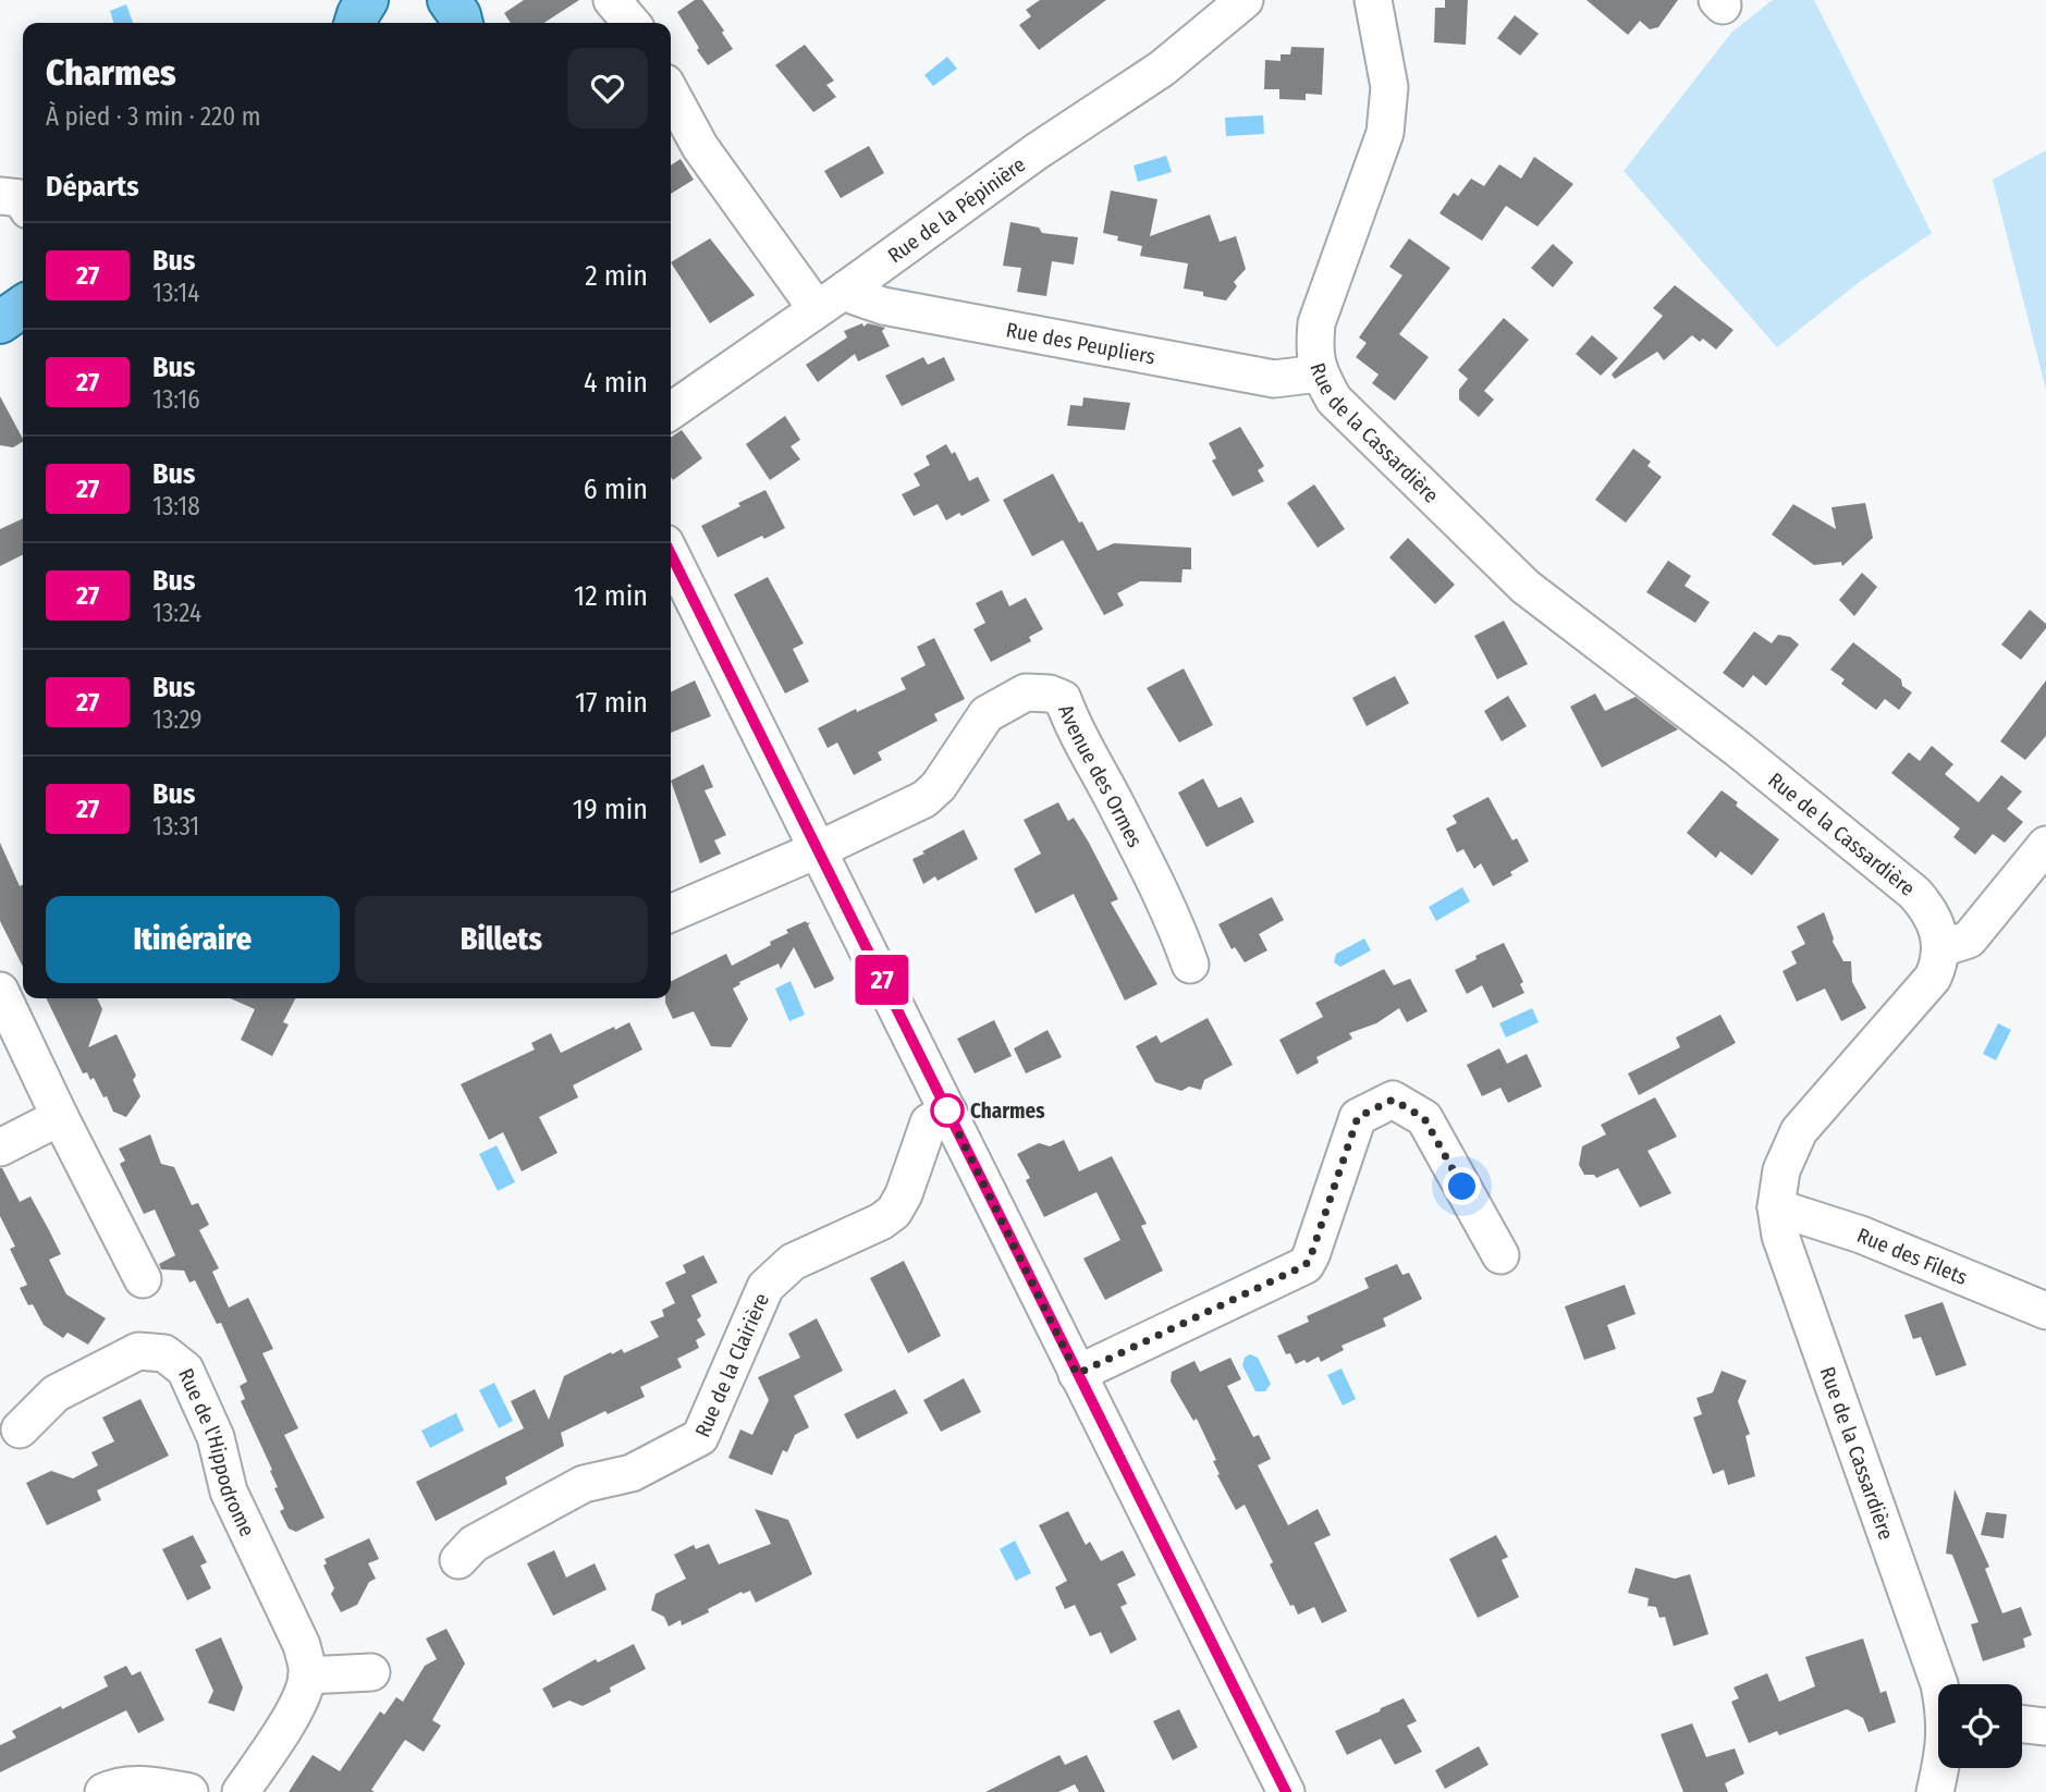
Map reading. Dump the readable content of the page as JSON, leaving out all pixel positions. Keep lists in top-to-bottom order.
{
  "streets": {
    "street": [
      "Rue de la Pépinière",
      "Rue des Peupliers",
      "Rue de la Cassardière",
      "Avenue des Ormes",
      "Rue des Filets",
      "Rue de la Clairière",
      "Rue de l'Hippodrome"
    ]
  },
  "crossings": [
    ["Rue de la Pépinière", "Rue des Peupliers"],
    ["Rue des Peupliers", "Rue de la Cassardière"],
    ["Rue de la Cassardière", "Rue des Filets"]
  ],
  "places": ["Charmes"],
  "lines": ["bus line 27"],
  "page": {
    "on_map": "27",
    "heading": [
      ["Charmes", "À pied · 3 min · 220 m"],
      "Départs"
    ],
    "list": [
      {
        "mark": "27",
        "name": "Bus",
        "note": "13:14",
        "value": "2 min"
      },
      {
        "mark": "27",
        "name": "Bus",
        "note": "13:16",
        "value": "4 min"
      },
      {
        "mark": "27",
        "name": "Bus",
        "note": "13:18",
        "value": "6 min"
      },
      {
        "mark": "27",
        "name": "Bus",
        "note": "13:24",
        "value": "12 min"
      },
      {
        "mark": "27",
        "name": "Bus",
        "note": "13:29",
        "value": "17 min"
      },
      {
        "mark": "27",
        "name": "Bus",
        "note": "13:31",
        "value": "19 min"
      }
    ],
    "buttons": ["Itinéraire", "Billets"]
  }
}
